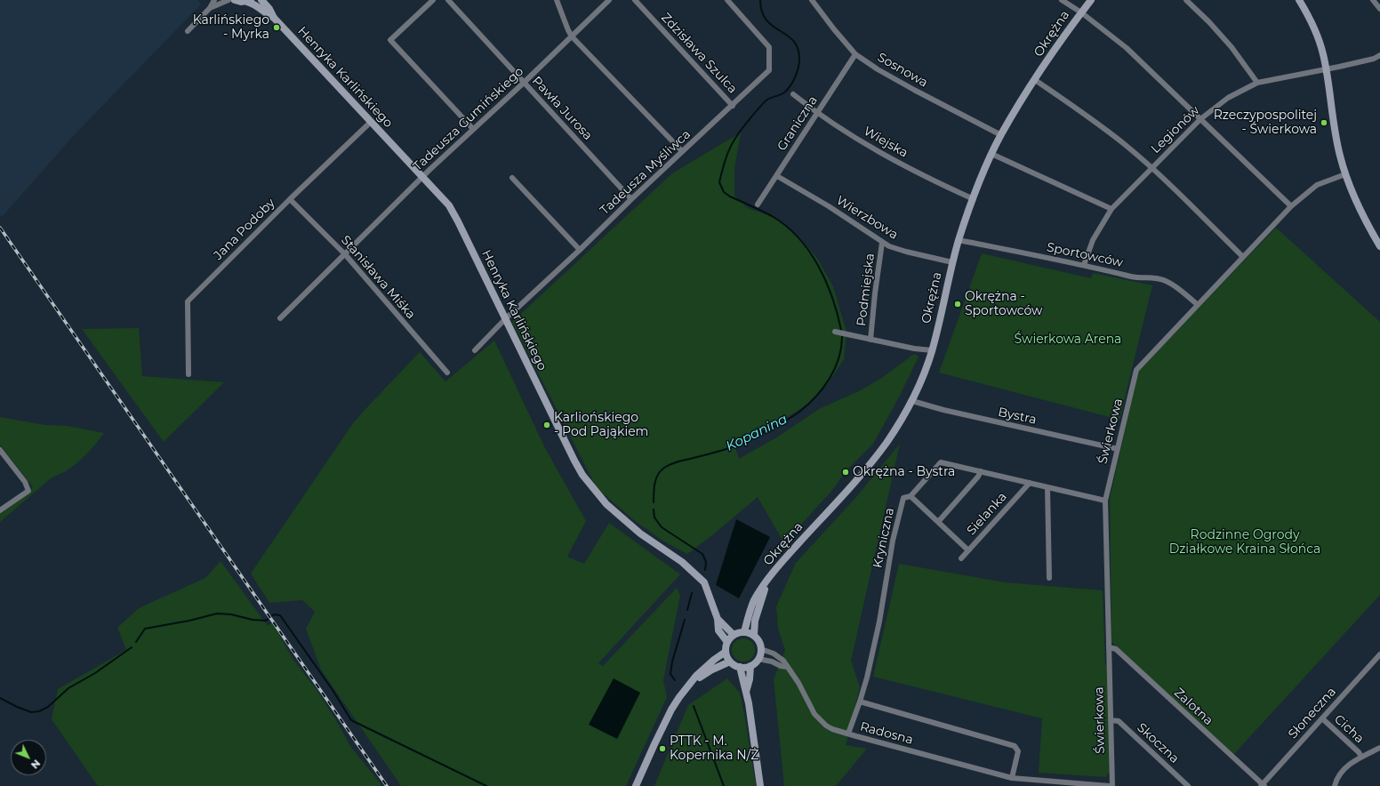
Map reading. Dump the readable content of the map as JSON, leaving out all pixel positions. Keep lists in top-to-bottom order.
{
  "streets": {
    "street": [
      "Okrężna",
      "Zdzisława Szulca",
      "Sosnowa",
      "Henryka Karlińskiego",
      "Pawła Jurosa",
      "Tadeusza Gumińskiego",
      "Graniczna",
      "Legionów",
      "Wiejska",
      "Tadeusza Myśliwca",
      "Wierzbowa",
      "Jana Podoby",
      "Sportowców",
      "Stanisława Miśka",
      "Podmiejska",
      "Bystra",
      "Świerkowa",
      "Sielanka",
      "Kryniczna",
      "Zalotna",
      "Słoneczna",
      "Cicha",
      "Radosna",
      "Skoczna"
    ]
  },
  "crossings": [
    ["Okrężna", "Sosnowa"],
    ["Okrężna", "Henryka Karlińskiego"],
    ["Okrężna", "Wiejska"],
    ["Okrężna", "Wierzbowa"],
    ["Okrężna", "Sportowców"],
    ["Okrężna", "Podmiejska"],
    ["Okrężna", "Bystra"],
    ["Okrężna", "Radosna"],
    ["Zdzisława Szulca", "Tadeusza Myśliwca"],
    ["Sosnowa", "Graniczna"],
    ["Henryka Karlińskiego", "Tadeusza Gumińskiego"],
    ["Henryka Karlińskiego", "Tadeusza Myśliwca"],
    ["Henryka Karlińskiego", "Jana Podoby"],
    ["Henryka Karlińskiego", "Radosna"],
    ["Pawła Jurosa", "Tadeusza Gumińskiego"],
    ["Pawła Jurosa", "Tadeusza Myśliwca"],
    ["Tadeusza Gumińskiego", "Stanisława Miśka"],
    ["Graniczna", "Wiejska"],
    ["Graniczna", "Wierzbowa"],
    ["Legionów", "Sportowców"],
    ["Wierzbowa", "Podmiejska"],
    ["Jana Podoby", "Stanisława Miśka"],
    ["Sportowców", "Świerkowa"],
    ["Bystra", "Świerkowa"],
    ["Świerkowa", "Kryniczna"],
    ["Świerkowa", "Zalotna"],
    ["Świerkowa", "Radosna"],
    ["Świerkowa", "Skoczna"],
    ["Sielanka", "Kryniczna"],
    ["Kryniczna", "Radosna"],
    ["Zalotna", "Słoneczna"],
    ["Słoneczna", "Cicha"]
  ],
  "water": ["Kopanina"],
  "parks": ["Świerkowa Arena", "Rodzinne Ogrody Działkowe Kraina Słońca"],
  "places": [
    "Karlińskiego - Myrka",
    "Rzeczypospolitej - Świerkowa",
    "Okrężna - Sportowców",
    "Karliońskiego - Pod Pająkiem",
    "Okrężna - Bystra",
    "PTTK - M. Kopernika N/Ż"
  ],
  "north": "bottom right"
}
